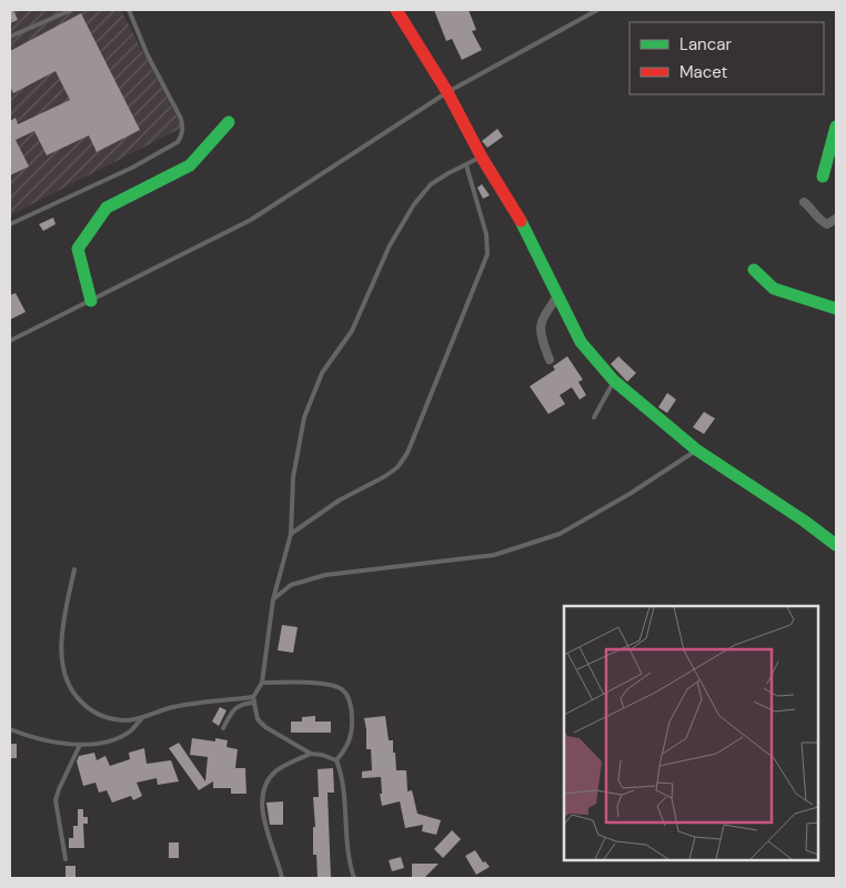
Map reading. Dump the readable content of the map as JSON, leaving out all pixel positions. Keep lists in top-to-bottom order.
{
  "legend": ["Lancar", "Macet"]
}
